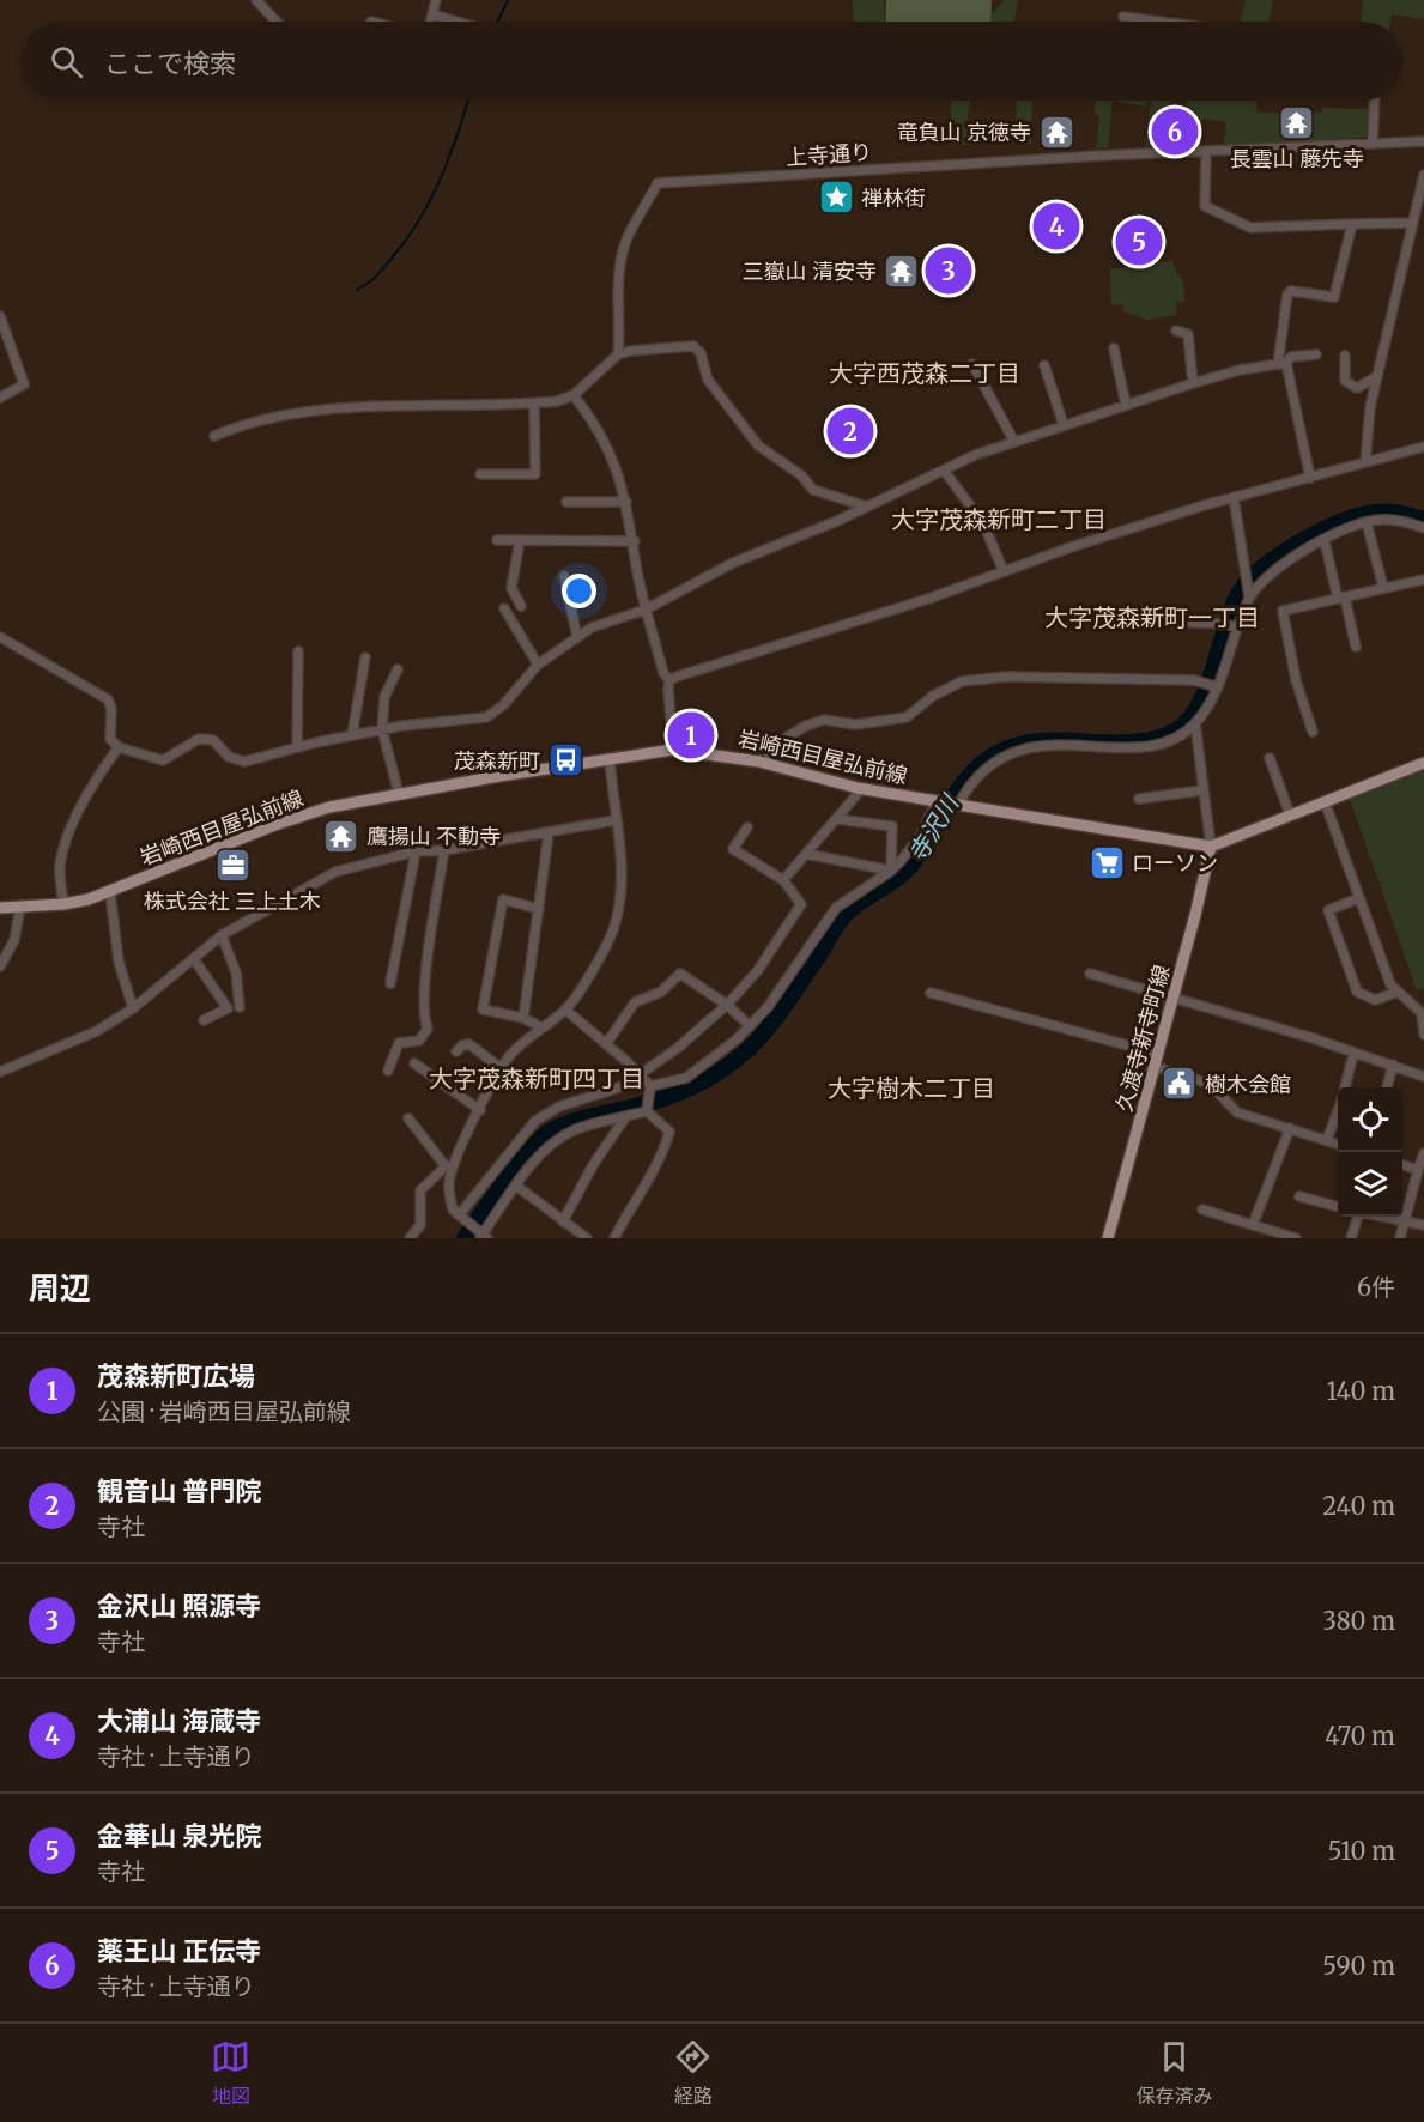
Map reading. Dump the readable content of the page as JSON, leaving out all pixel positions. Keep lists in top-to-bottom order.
{
  "streets": {
    "main road": ["岩崎西目屋弘前線", "久渡寺新寺町線"],
    "street": ["上寺通り"]
  },
  "crossings": [
    ["岩崎西目屋弘前線", "久渡寺新寺町線"]
  ],
  "districts": [
    "大字西茂森二丁目",
    "大字茂森新町二丁目",
    "大字茂森新町一丁目",
    "大字茂森新町四丁目",
    "大字樹木二丁目"
  ],
  "water": ["寺沢川"],
  "places": {
    "temple": [
      "長雲山 藤先寺",
      "竜負山 京徳寺",
      "三嶽山 清安寺",
      "鷹揚山 不動寺"
    ],
    "place": ["禅林街"],
    "bus stop": ["茂森新町"],
    "supermarket": ["ローソン"],
    "office": ["株式会社 三上土木"],
    "public building": ["樹木会館"]
  },
  "page": {
    "search": "ここで検索",
    "pins": [
      "6",
      "4",
      "5",
      "3",
      "2",
      "1"
    ],
    "heading": ["周辺", "6件"],
    "list": [
      {
        "mark": "1",
        "name": "茂森新町広場",
        "note": "公園 · 岩崎西目屋弘前線",
        "value": "140 m"
      },
      {
        "mark": "2",
        "name": "観音山 普門院",
        "note": "寺社",
        "value": "240 m"
      },
      {
        "mark": "3",
        "name": "金沢山 照源寺",
        "note": "寺社",
        "value": "380 m"
      },
      {
        "mark": "4",
        "name": "大浦山 海蔵寺",
        "note": "寺社 · 上寺通り",
        "value": "470 m"
      },
      {
        "mark": "5",
        "name": "金華山 泉光院",
        "note": "寺社",
        "value": "510 m"
      },
      {
        "mark": "6",
        "name": "薬王山 正伝寺",
        "note": "寺社 · 上寺通り",
        "value": "590 m"
      }
    ],
    "nav": ["地図", "経路", "保存済み"]
  }
}
